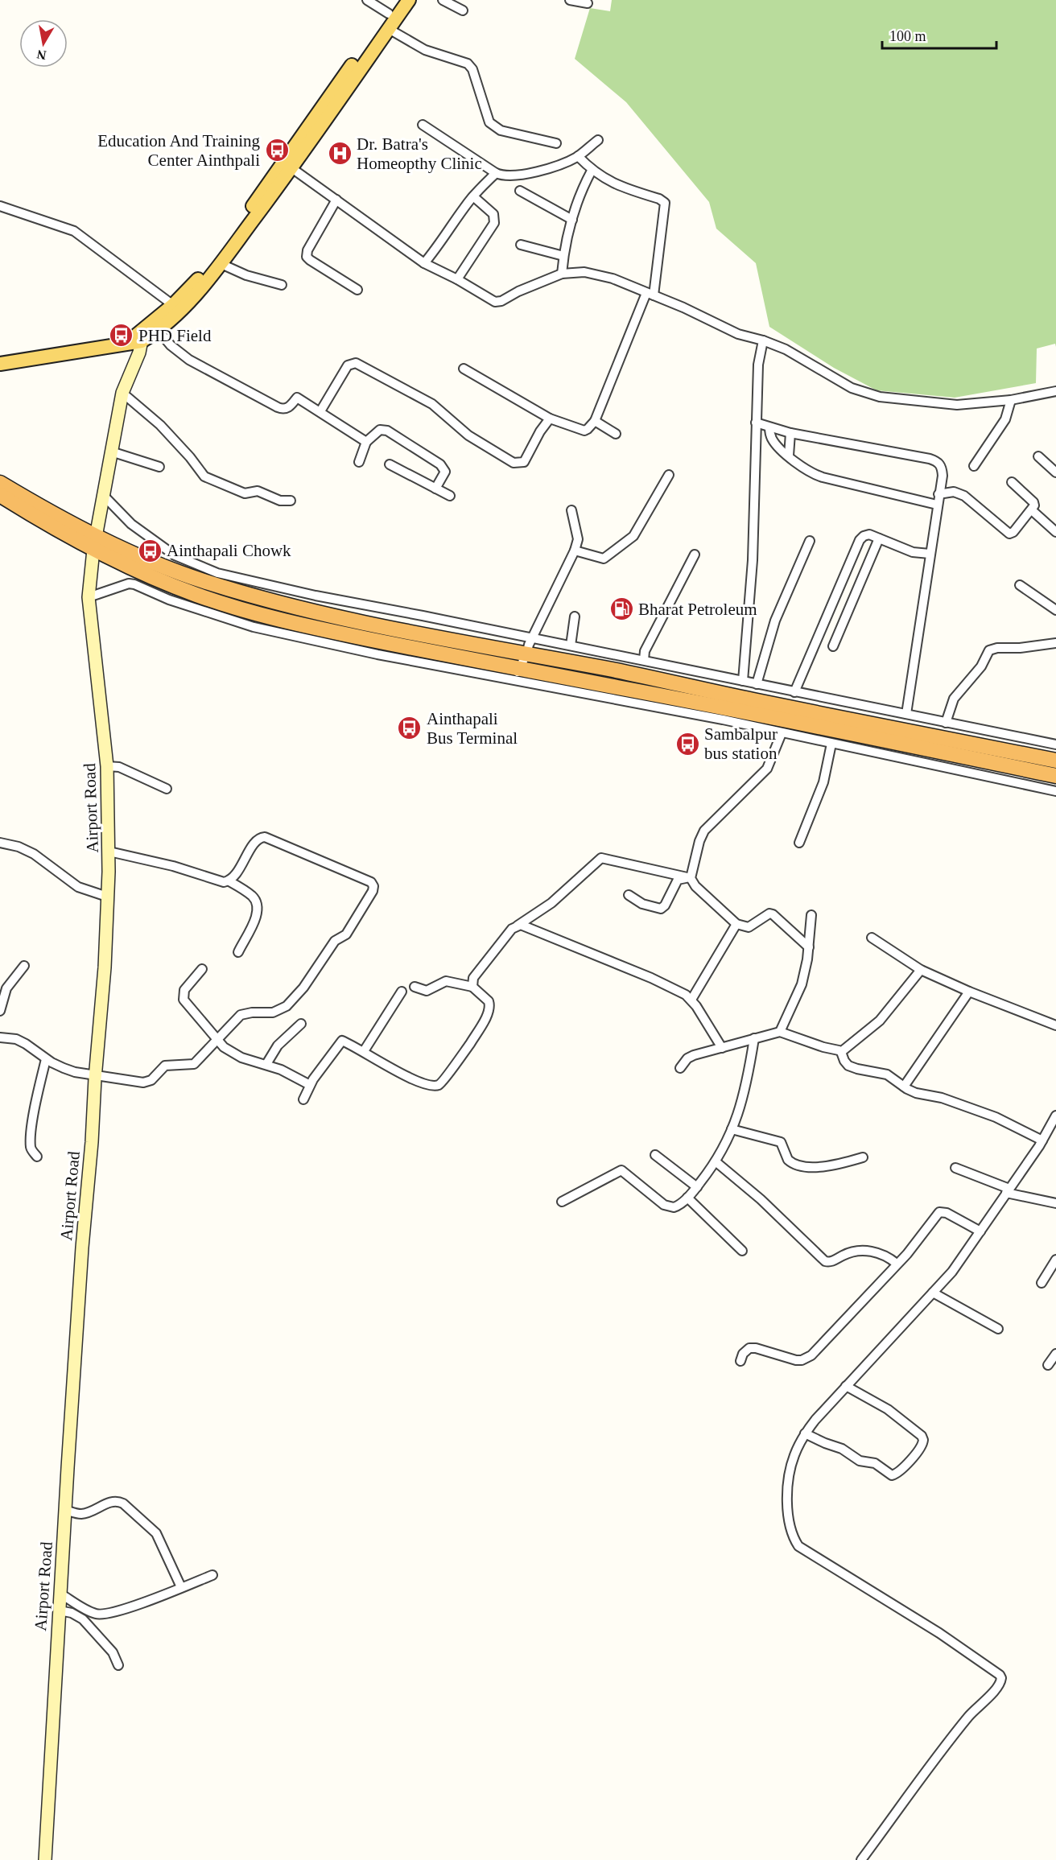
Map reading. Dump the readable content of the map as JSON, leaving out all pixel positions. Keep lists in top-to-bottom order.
{
  "streets": {
    "main road": ["Airport Road"]
  },
  "places": {
    "bus stop": [
      "Education And Training Center Ainthpali",
      "PHD Field",
      "Ainthapali Chowk",
      "Ainthapali Bus Terminal",
      "Sambalpur bus station"
    ],
    "hospital": ["Dr. Batra's Homeopthy Clinic"],
    "fuel station": ["Bharat Petroleum"]
  },
  "scale_bar": "100 m",
  "north": "bottom"
}
